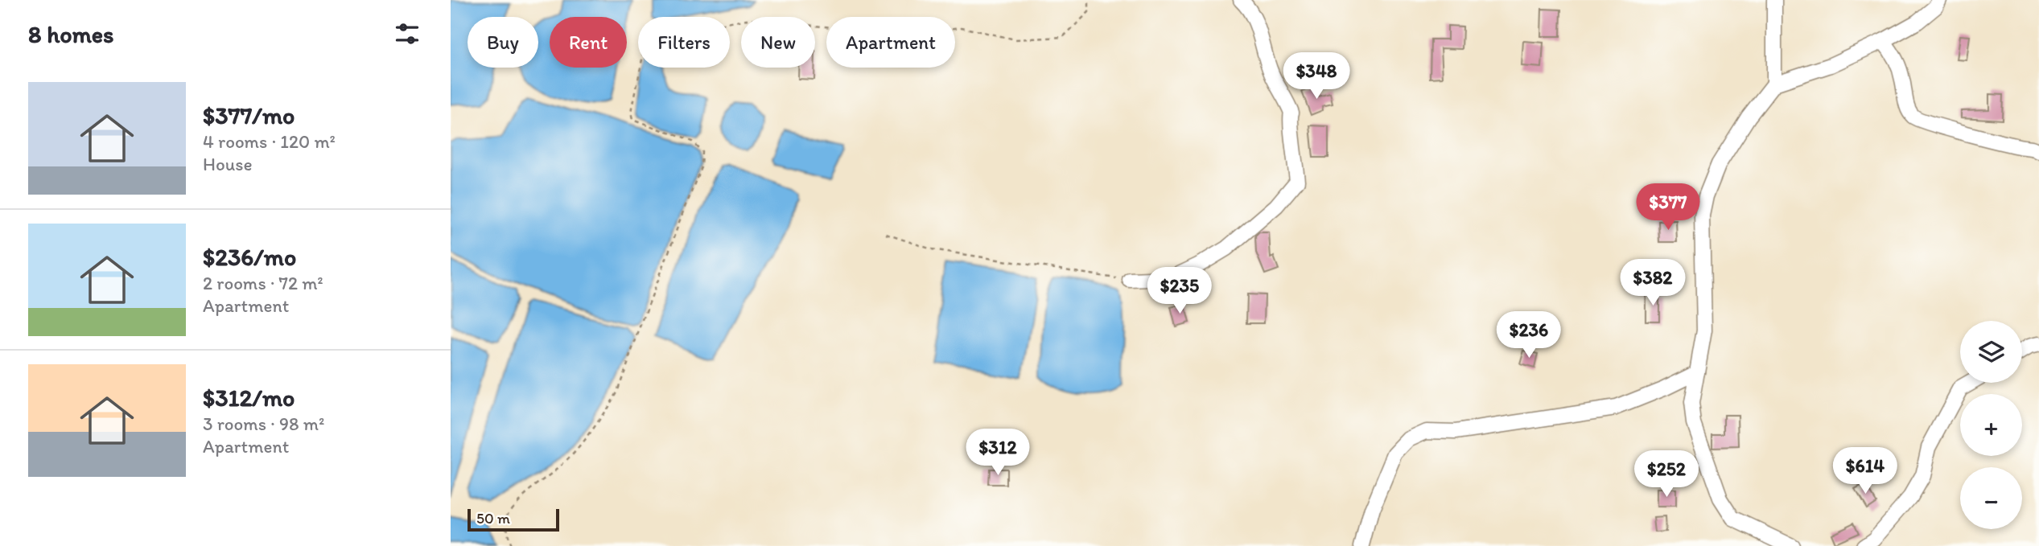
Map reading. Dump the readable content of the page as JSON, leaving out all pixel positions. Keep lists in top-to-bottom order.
{
  "scale_bar": "50 m",
  "page": {
    "heading": "8 homes",
    "chip": [
      "Buy",
      "Rent",
      "Filters",
      "New",
      "Apartment"
    ],
    "price": [
      "$348",
      "$377",
      "$382",
      "$235",
      "$236",
      "$312",
      "$614",
      "$252"
    ],
    "list": [
      {
        "name": "$377/mo",
        "note": "4 rooms · 120 m² · House"
      },
      {
        "name": "$236/mo",
        "note": "2 rooms · 72 m² · Apartment"
      },
      {
        "name": "$312/mo",
        "note": "3 rooms · 98 m² · Apartment"
      }
    ],
    "map_buttons": ["+", "−"],
    "scale": "50 m"
  }
}
